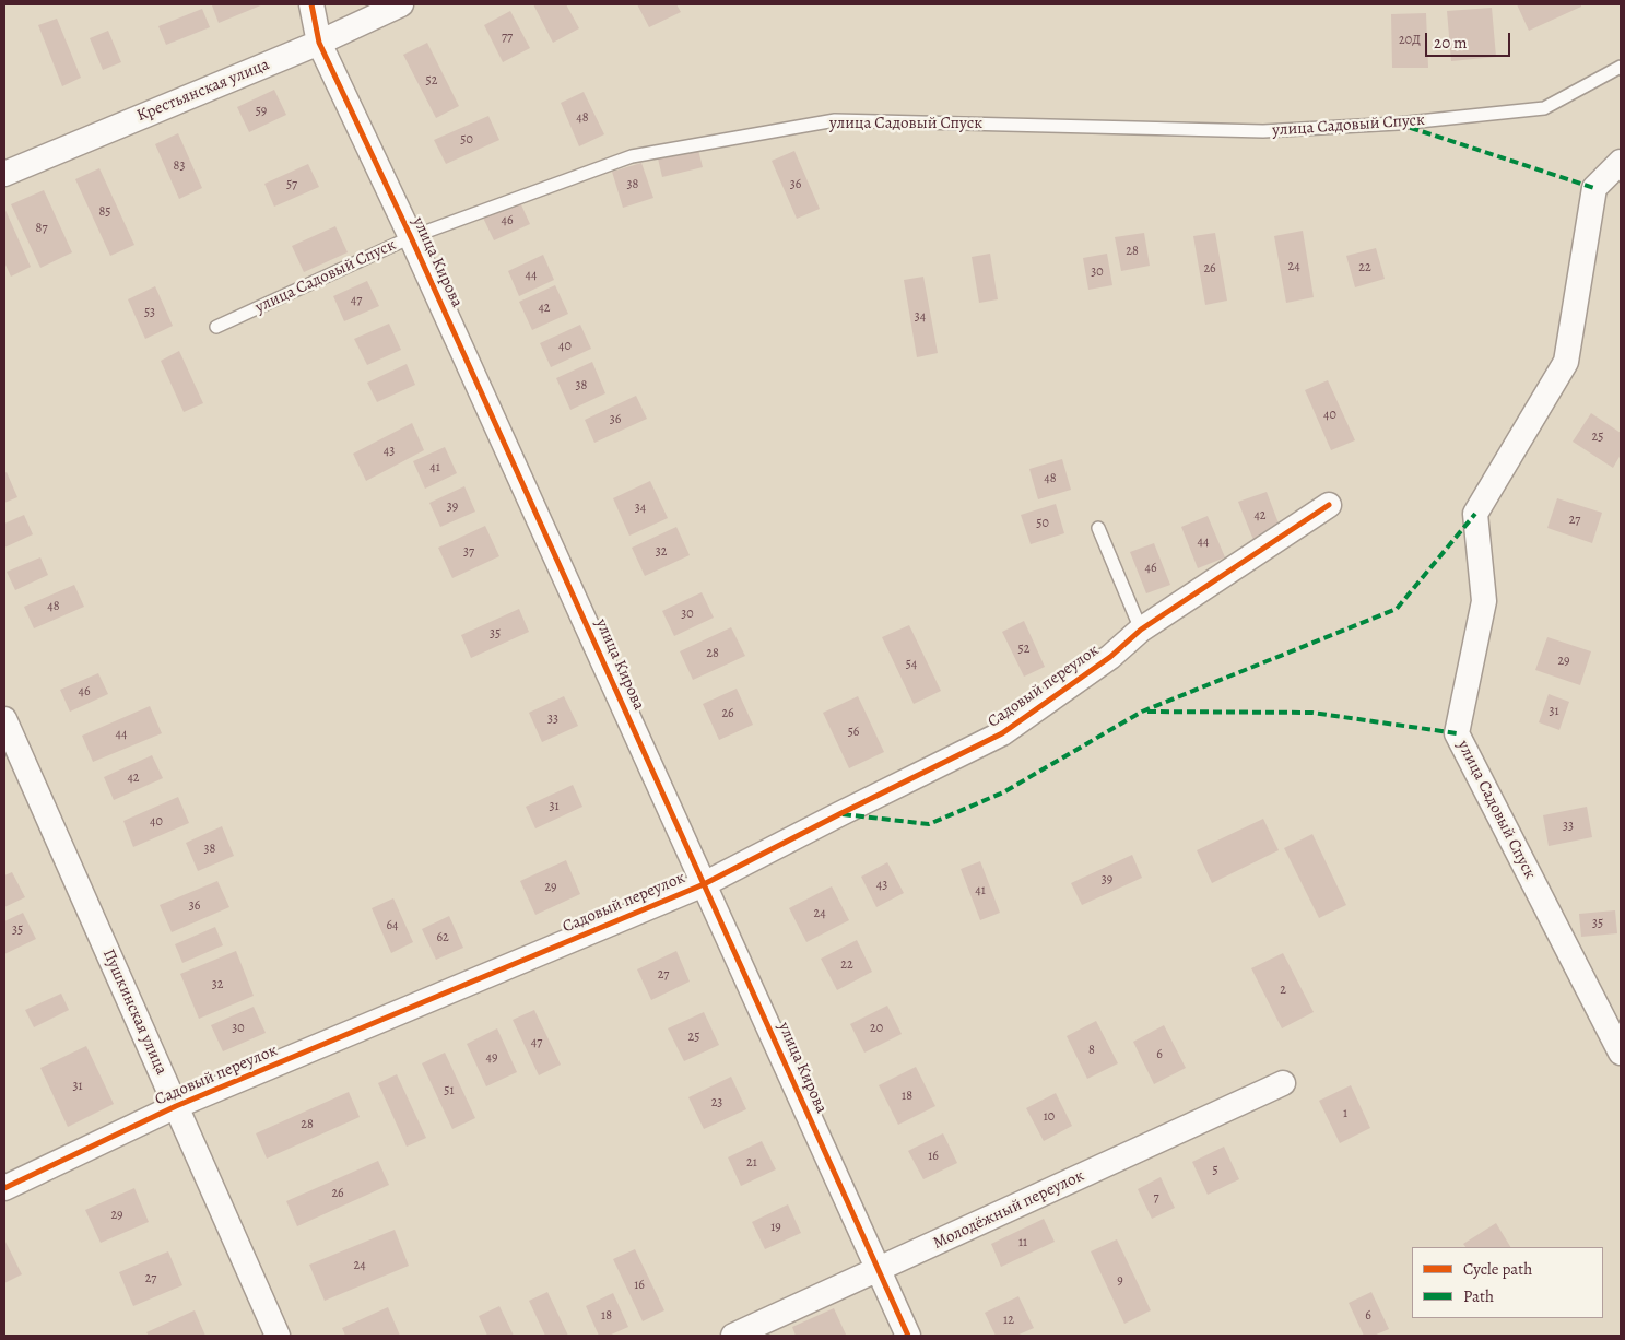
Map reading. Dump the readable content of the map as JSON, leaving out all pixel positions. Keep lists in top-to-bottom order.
{
  "streets": {
    "street": [
      "Крестьянская улица",
      "улица Садовый Спуск",
      "улица Кирова",
      "Садовый переулок",
      "Пушкинская улица",
      "Молодёжный переулок"
    ]
  },
  "crossings": [
    ["Крестьянская улица", "улица Кирова"],
    ["улица Садовый Спуск", "улица Кирова"],
    ["улица Кирова", "Садовый переулок"],
    ["улица Кирова", "Молодёжный переулок"],
    ["Садовый переулок", "Пушкинская улица"]
  ],
  "house_numbers": [
    "77",
    "20Д",
    "52",
    "59",
    "48",
    "50",
    "83",
    "57",
    "38",
    "36",
    "85",
    "46",
    "87",
    "28",
    "24",
    "22",
    "26",
    "30",
    "44",
    "47",
    "42",
    "53",
    "34",
    "40",
    "38",
    "40",
    "36",
    "25",
    "43",
    "41",
    "48",
    "39",
    "34",
    "42",
    "27",
    "50",
    "44",
    "37",
    "32",
    "46",
    "48",
    "30",
    "35",
    "52",
    "28",
    "29",
    "54",
    "46",
    "31",
    "26",
    "33",
    "56",
    "44",
    "42",
    "31",
    "40",
    "33",
    "38",
    "39",
    "43",
    "29",
    "41",
    "36",
    "24",
    "35",
    "64",
    "35",
    "62",
    "22",
    "27",
    "32",
    "2",
    "30",
    "20",
    "25",
    "47",
    "8",
    "6",
    "49",
    "31",
    "51",
    "18",
    "23",
    "1",
    "10",
    "28",
    "16",
    "21",
    "5",
    "26",
    "7",
    "29",
    "19",
    "11",
    "24",
    "27",
    "9",
    "16",
    "18",
    "6",
    "12"
  ],
  "legend": ["Cycle path", "Path"],
  "scale_bar": "20 m"
}
